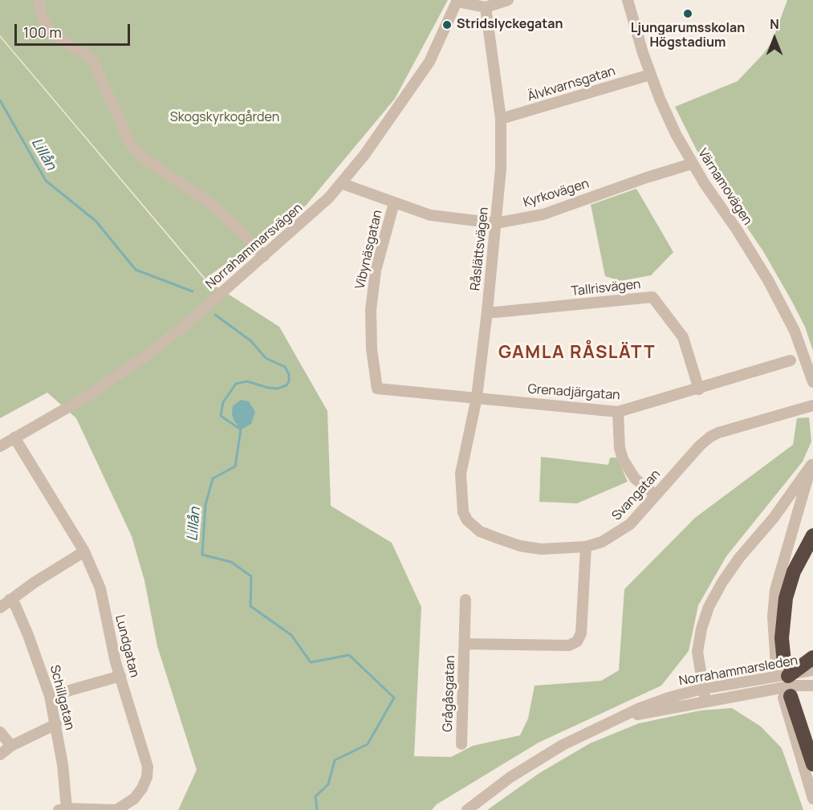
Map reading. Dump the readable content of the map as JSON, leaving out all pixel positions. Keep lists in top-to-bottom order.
{
  "streets": {
    "street": [
      "Älvkvarnsgatan",
      "Värnamovägen",
      "Kyrkovägen",
      "Norrahammarsvägen",
      "Råslättsvägen",
      "Vibynäsgatan",
      "Tallrisvägen",
      "Grenadjärgatan",
      "Svangatan",
      "Lundgatan",
      "Norrahammarsleden",
      "Grågåsgatan",
      "Schillgatan"
    ]
  },
  "crossings": [
    ["Älvkvarnsgatan", "Värnamovägen"],
    ["Älvkvarnsgatan", "Råslättsvägen"],
    ["Värnamovägen", "Kyrkovägen"],
    ["Kyrkovägen", "Norrahammarsvägen"],
    ["Kyrkovägen", "Råslättsvägen"],
    ["Kyrkovägen", "Vibynäsgatan"],
    ["Norrahammarsvägen", "Lundgatan"],
    ["Råslättsvägen", "Tallrisvägen"],
    ["Råslättsvägen", "Grenadjärgatan"],
    ["Råslättsvägen", "Svangatan"],
    ["Vibynäsgatan", "Grenadjärgatan"],
    ["Tallrisvägen", "Grenadjärgatan"],
    ["Lundgatan", "Schillgatan"]
  ],
  "districts": ["GAMLA RÅSLÄTT"],
  "water": ["Lillån"],
  "parks": ["Skogskyrkogården"],
  "places": ["Ljungarumsskolan Högstadium", "Stridslyckegatan"],
  "scale_bar": "100 m",
  "north": "top"
}
